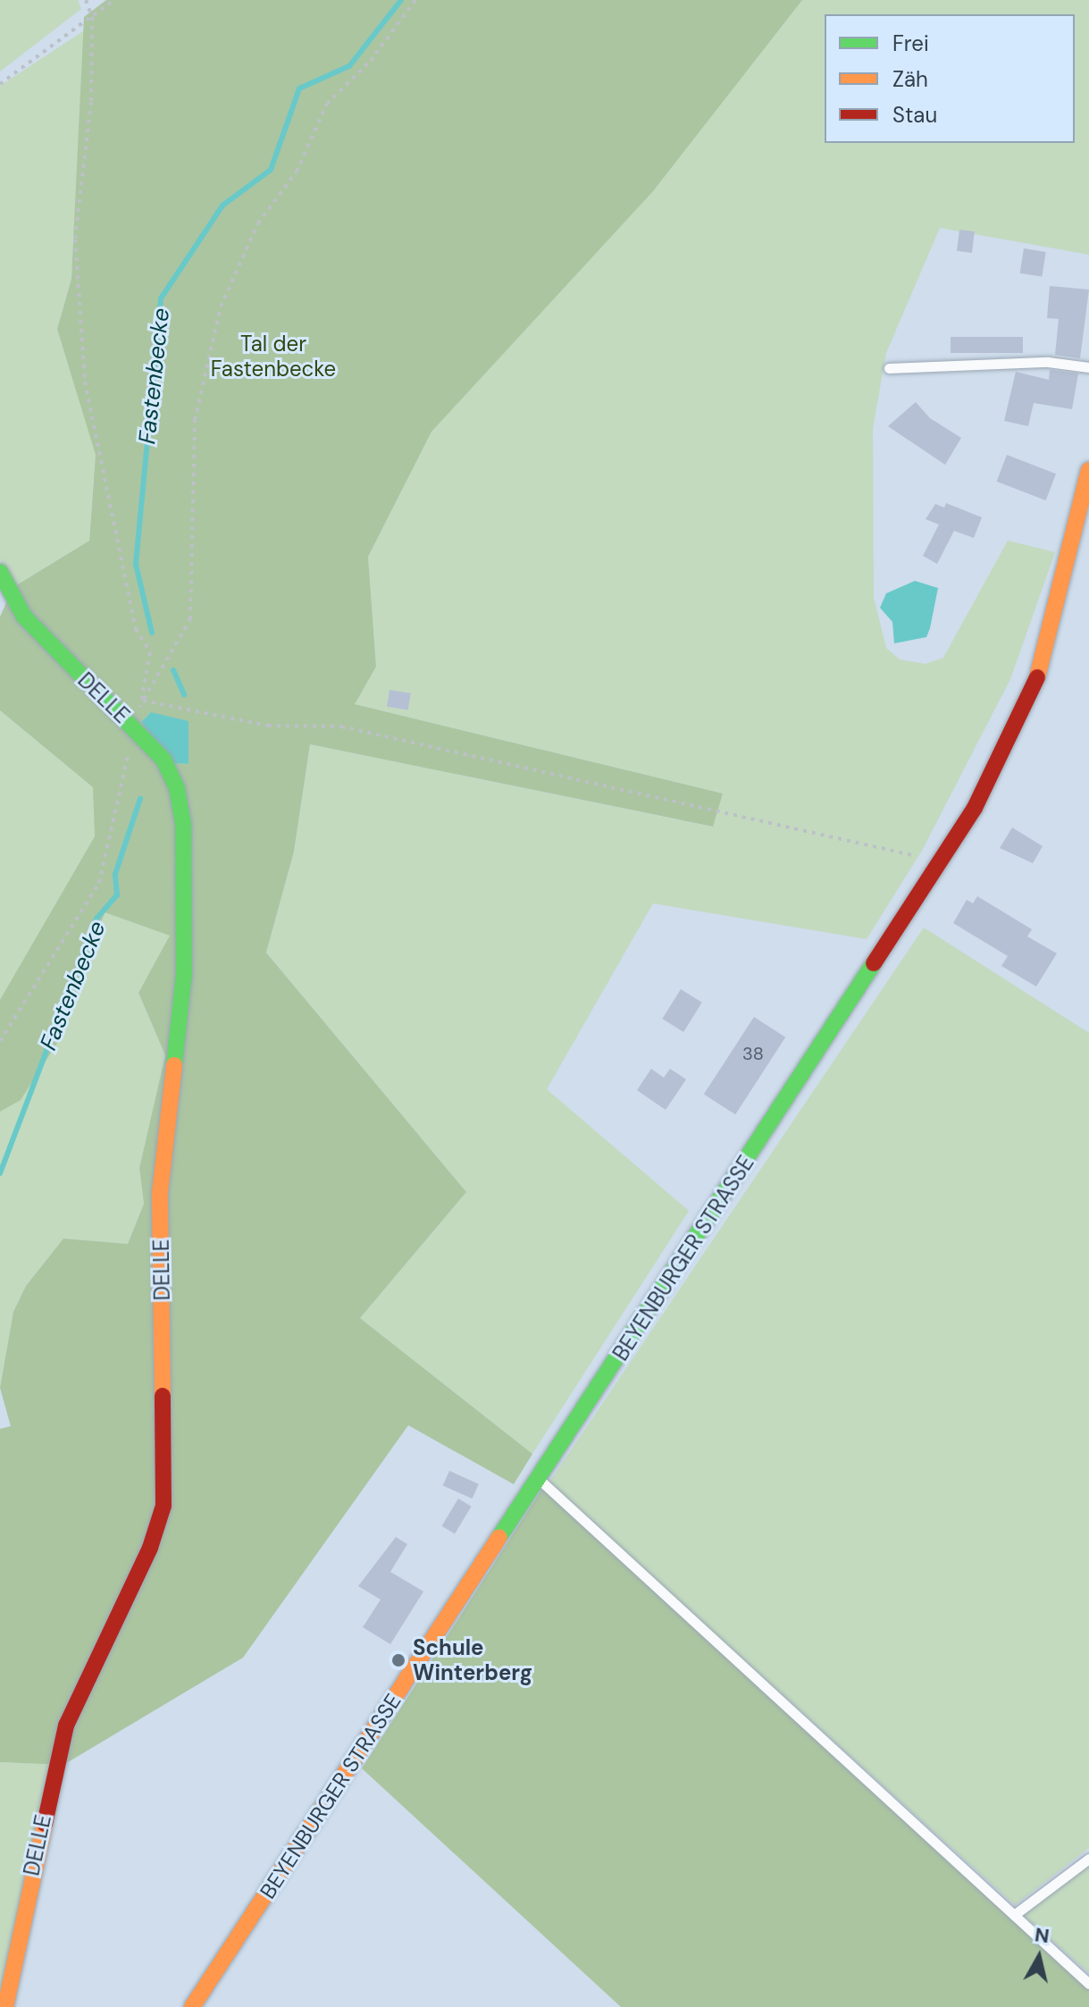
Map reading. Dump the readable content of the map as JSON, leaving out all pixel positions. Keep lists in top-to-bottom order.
{
  "streets": {
    "main road": ["DELLE", "BEYENBURGER STRASSE"]
  },
  "water": ["Fastenbecke"],
  "parks": ["Tal der Fastenbecke"],
  "places": ["Schule Winterberg"],
  "house_numbers": ["38"],
  "legend": ["Frei", "Zäh", "Stau"],
  "north": "top"
}
